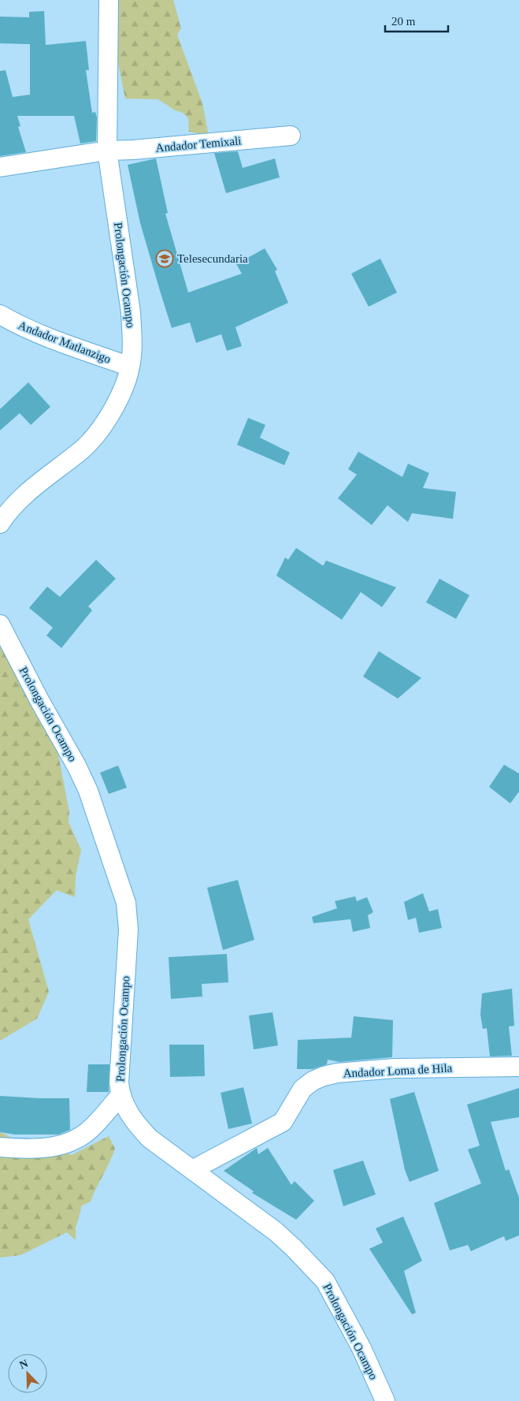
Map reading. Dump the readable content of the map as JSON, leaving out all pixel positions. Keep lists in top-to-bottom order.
{
  "streets": {
    "street": [
      "Andador Temixali",
      "Prolongación Ocampo",
      "Andador Matlanzigo",
      "Andador Loma de Hila"
    ]
  },
  "crossings": [
    ["Andador Temixali", "Prolongación Ocampo"],
    ["Prolongación Ocampo", "Andador Matlanzigo"],
    ["Prolongación Ocampo", "Andador Loma de Hila"]
  ],
  "places": {
    "school or university": ["Telesecundaria"]
  },
  "scale_bar": "20 m",
  "north": "top left"
}
